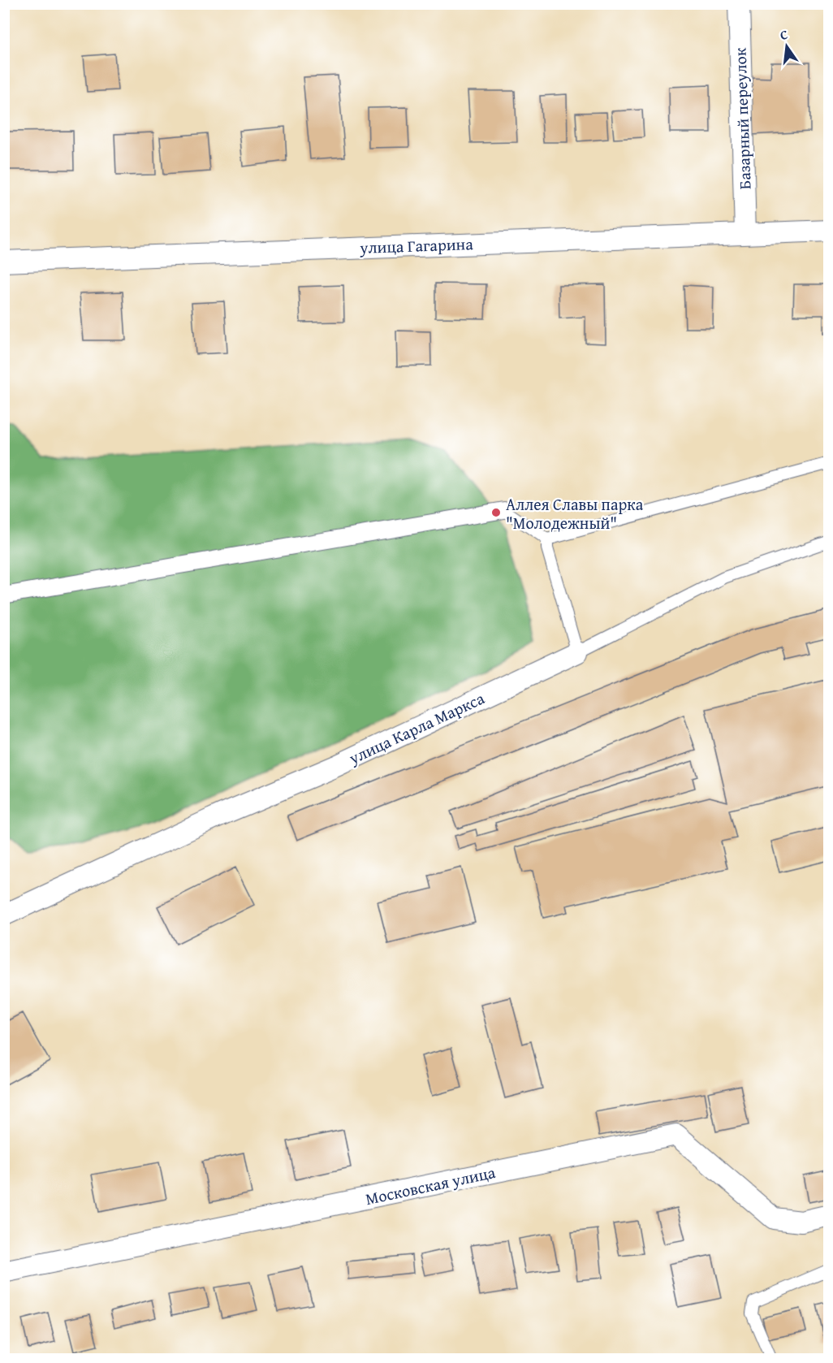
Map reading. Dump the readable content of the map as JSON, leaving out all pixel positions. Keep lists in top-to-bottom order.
{
  "streets": {
    "street": [
      "Базарный переулок",
      "улица Гагарина",
      "улица Карла Маркса",
      "Московская улица"
    ]
  },
  "crossings": [
    ["Базарный переулок", "улица Гагарина"]
  ],
  "places": ["Аллея Славы парка \"Молодежный\""],
  "north": "top"
}
